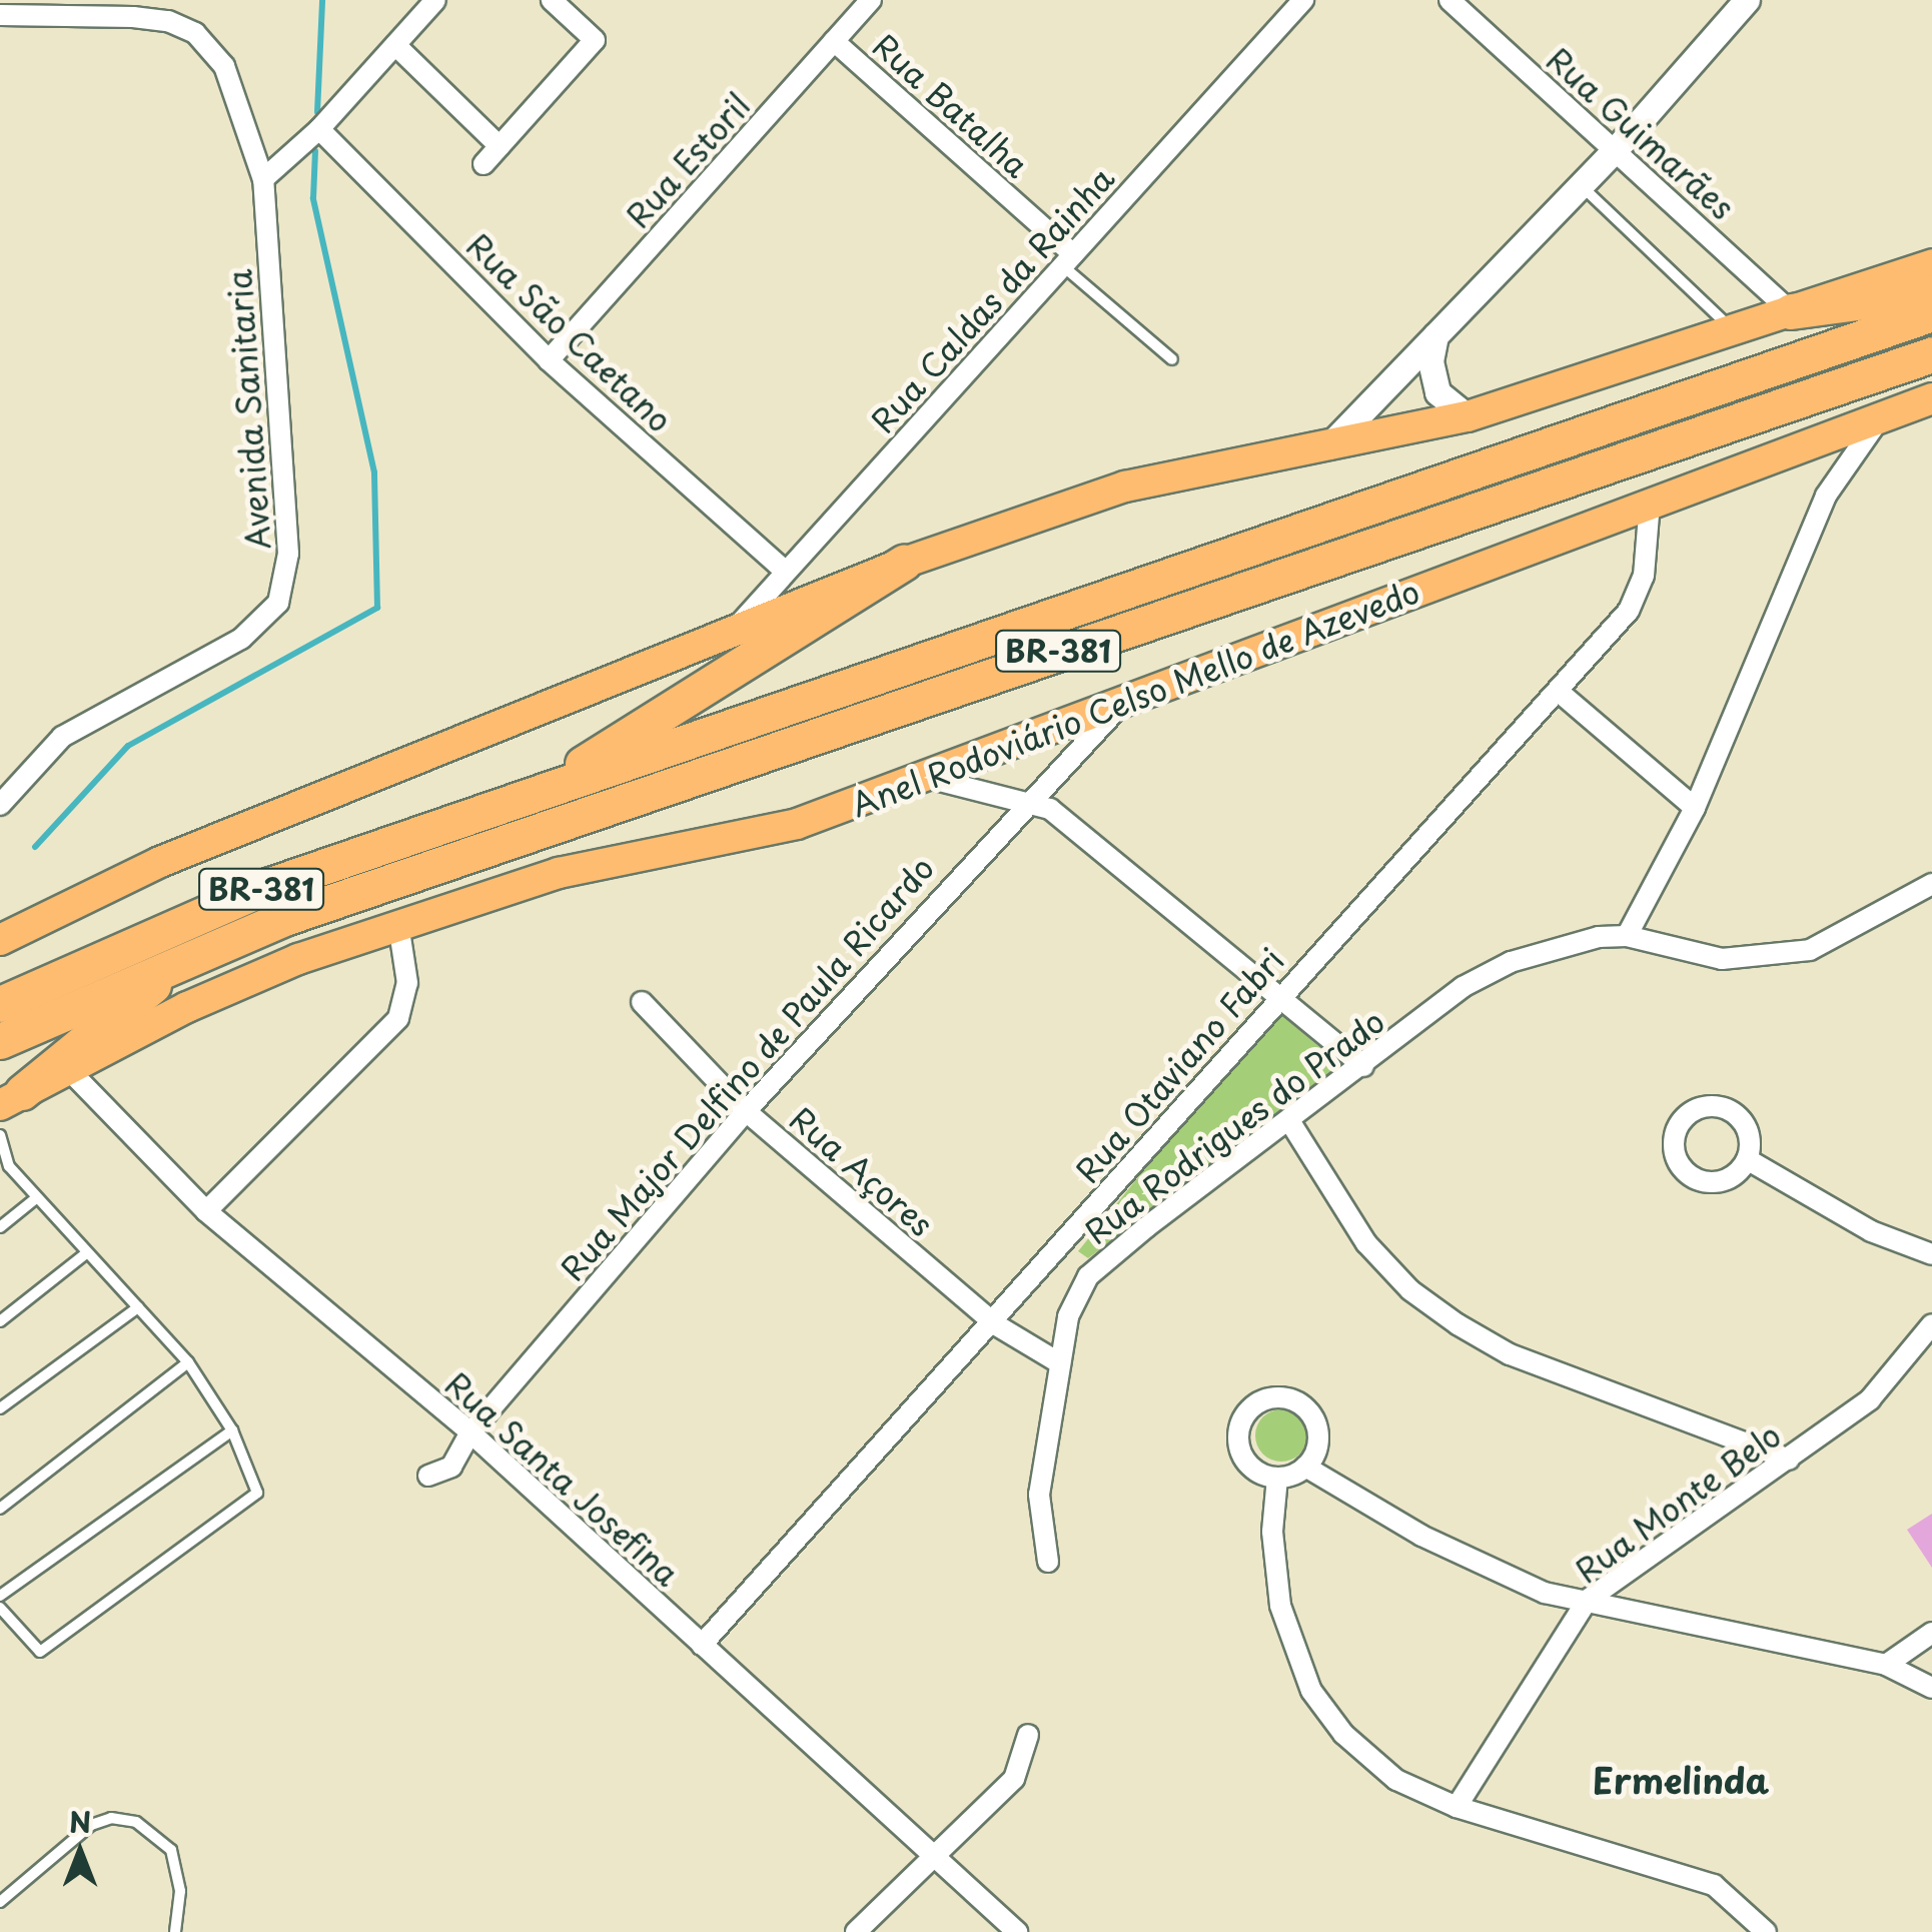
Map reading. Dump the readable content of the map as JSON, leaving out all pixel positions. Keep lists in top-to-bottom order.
{
  "streets": {
    "highway": ["BR-381", "Anel Rodoviário Celso Mello de Azevedo"],
    "street": [
      "Rua Batalha",
      "Rua Guimarães",
      "Rua Estoril",
      "Rua Caldas da Rainha",
      "Rua São Caetano",
      "Avenida Sanitaria",
      "Rua Otaviano Fabri",
      "Rua Major Delfino de Paula Ricardo",
      "Rua Rodrigues do Prado",
      "Rua Açores",
      "Rua Santa Josefina",
      "Rua Monte Belo"
    ]
  },
  "crossings": [
    ["Rua Batalha", "Rua Estoril"],
    ["Rua Batalha", "Rua Caldas da Rainha"],
    ["Rua Estoril", "Rua São Caetano"],
    ["Rua Caldas da Rainha", "Rua São Caetano"],
    ["Anel Rodoviário Celso Mello de Azevedo", "Rua Otaviano Fabri"],
    ["Anel Rodoviário Celso Mello de Azevedo", "Rua Major Delfino de Paula Ricardo"],
    ["Anel Rodoviário Celso Mello de Azevedo", "Rua Santa Josefina"],
    ["Rua Otaviano Fabri", "Rua Açores"],
    ["Rua Otaviano Fabri", "Rua Santa Josefina"],
    ["Rua Major Delfino de Paula Ricardo", "Rua Açores"],
    ["Rua Major Delfino de Paula Ricardo", "Rua Santa Josefina"],
    ["Rua Rodrigues do Prado", "Rua Açores"]
  ],
  "districts": ["Ermelinda"],
  "north": "top"
}
